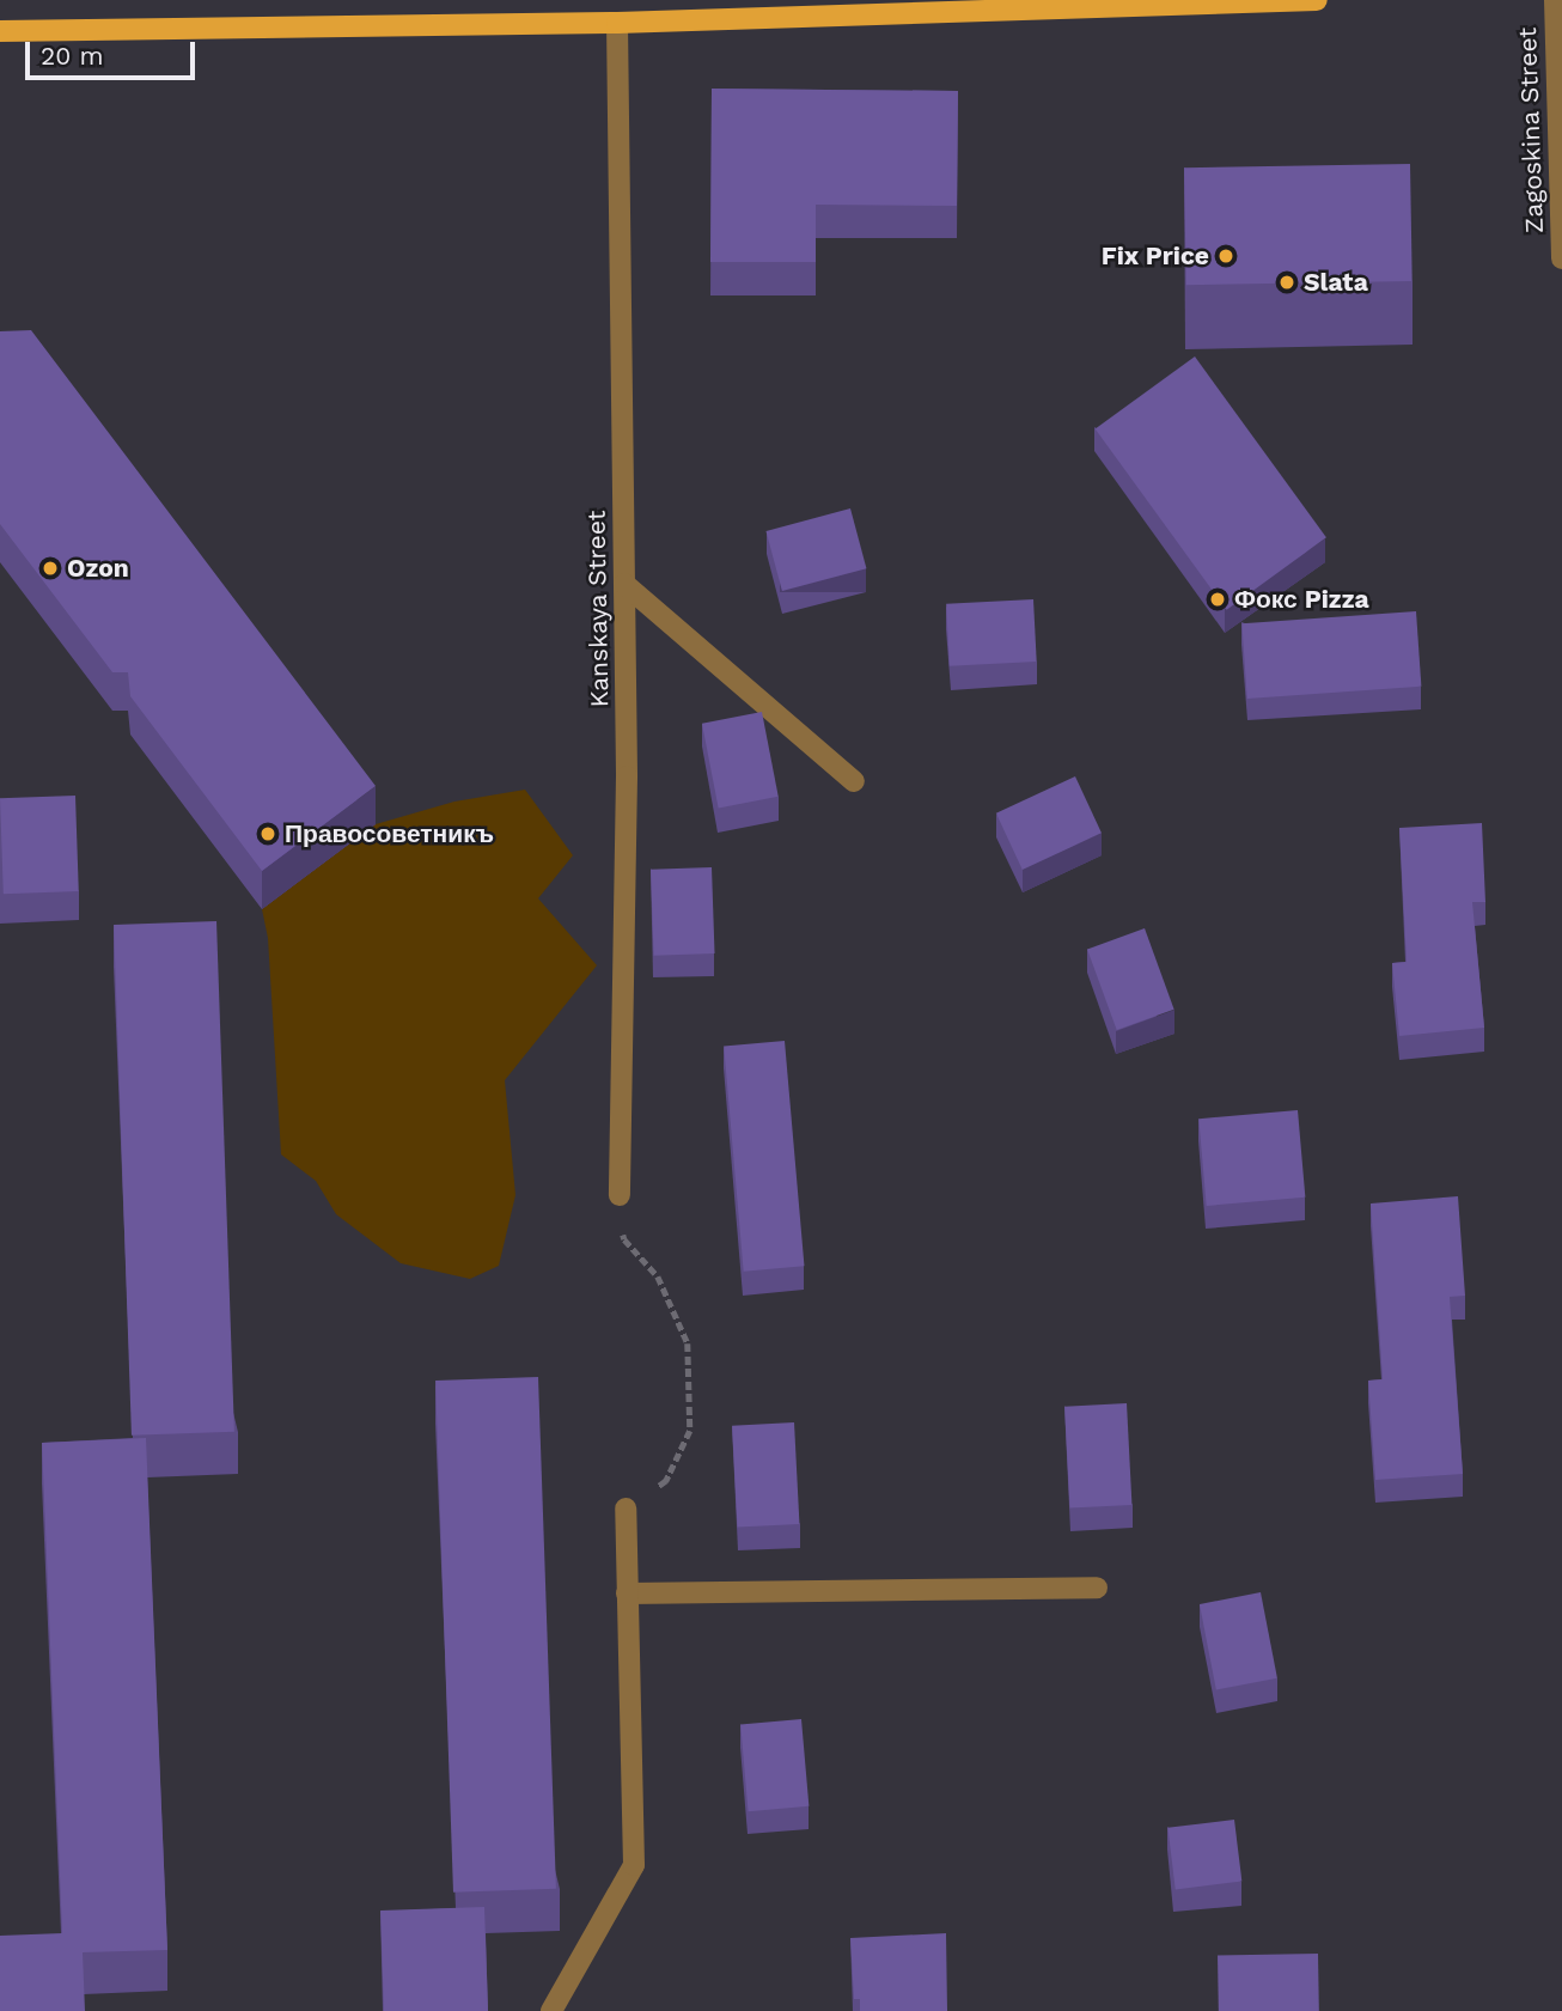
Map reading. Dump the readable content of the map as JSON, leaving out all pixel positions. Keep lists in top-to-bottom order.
{
  "streets": {
    "street": ["Zagoskina Street", "Kanskaya Street"]
  },
  "places": [
    "Fix Price",
    "Slata",
    "Ozon",
    "Фокс Pizza",
    "Правосоветникъ"
  ],
  "scale_bar": "20 m"
}
